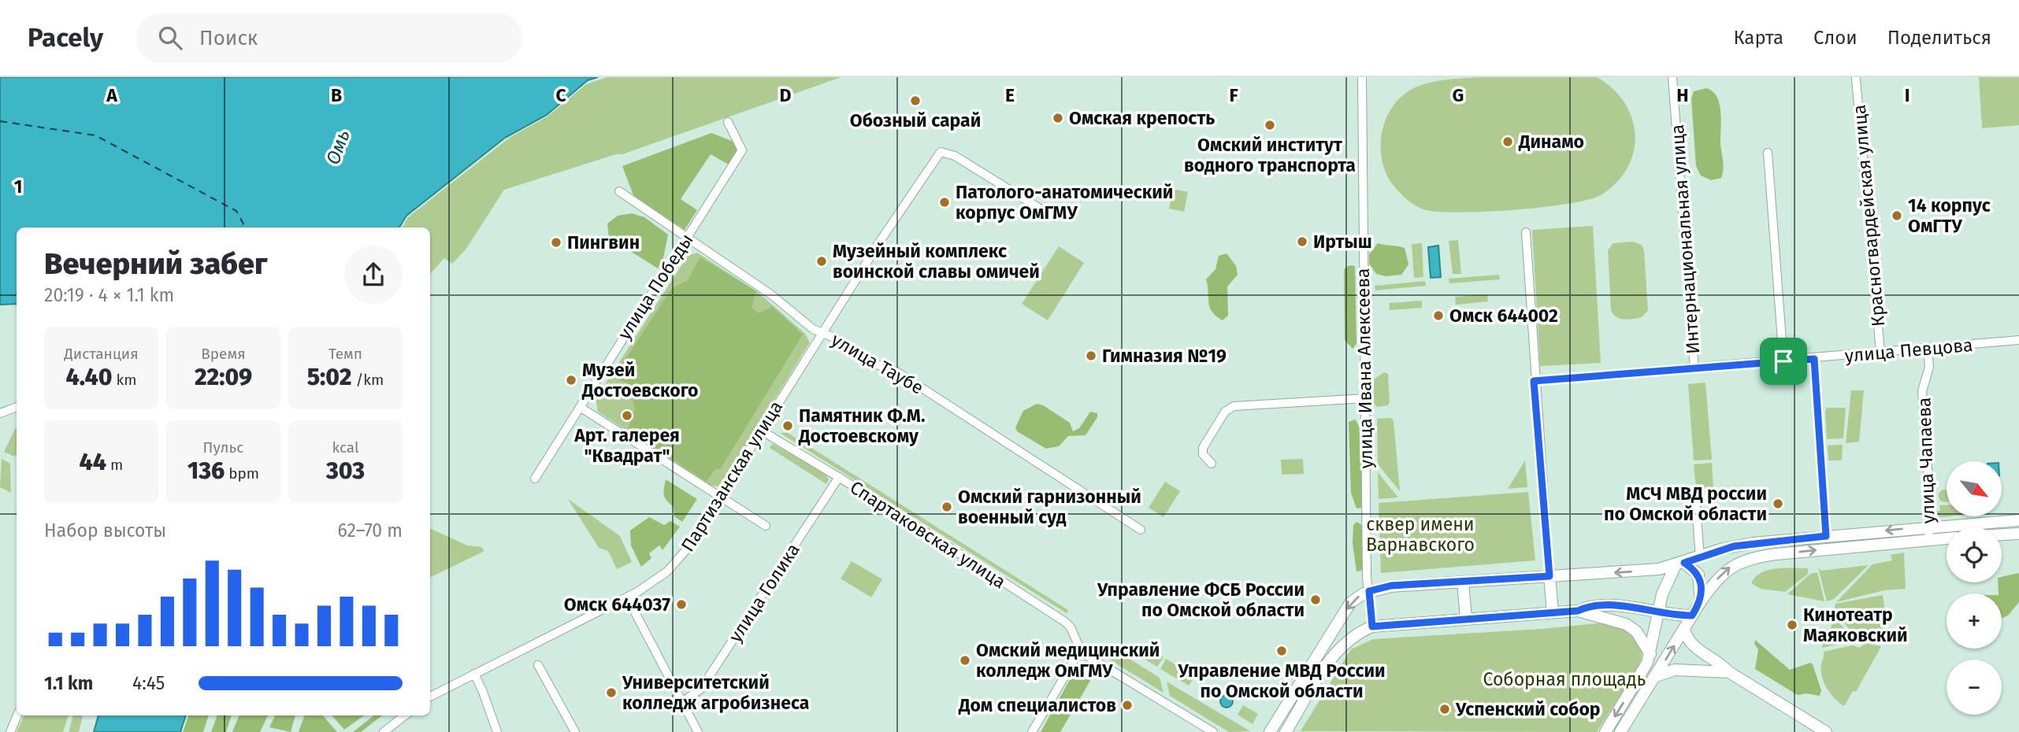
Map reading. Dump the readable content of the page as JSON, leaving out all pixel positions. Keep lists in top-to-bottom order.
{
  "streets": {
    "street": [
      "Красногвардейская улица",
      "Интернациональная улица",
      "улица Победы",
      "улица Певцова",
      "улица Таубе",
      "улица Ивана Алексеева",
      "улица Чапаева",
      "Партизанская улица",
      "Спартаковская улица",
      "улица Голика"
    ]
  },
  "crossings": [
    ["Красногвардейская улица", "улица Певцова"],
    ["Интернациональная улица", "улица Певцова"],
    ["улица Победы", "улица Таубе"],
    ["улица Певцова", "улица Чапаева"],
    ["улица Таубе", "Партизанская улица"],
    ["Партизанская улица", "Спартаковская улица"],
    ["Спартаковская улица", "улица Голика"]
  ],
  "water": ["Омь"],
  "parks": ["сквер имени Варнавского", "Соборная площадь"],
  "places": [
    "Обозный сарай",
    "Омская крепость",
    "Омский институт водного транспорта",
    "Динамо",
    "Патолого-анатомический корпус ОмГМУ",
    "14 корпус ОмГТУ",
    "Иртыш",
    "Пингвин",
    "Музейный комплекс воинской славы омичей",
    "Омск 644002",
    "Гимназия №19",
    "Музей Достоевского",
    "Арт. галерея \"Квадрат\"",
    "Памятник Ф.М. Достоевскому",
    "МСЧ МВД россии по Омской области",
    "Омский гарнизонный военный суд",
    "Управление ФСБ России по Омской области",
    "Омск 644037",
    "Кинотеатр Маяковский",
    "Управление МВД России по Омской области",
    "Омский медицинский колледж ОмГМУ",
    "Университетский колледж агробизнеса",
    "Дом специалистов",
    "Успенский собор"
  ],
  "north": "bottom right",
  "page": {
    "header": "Pacely",
    "search": "Поиск",
    "nav": ["Карта", "Слои", "Поделиться"],
    "heading": ["Вечерний забег", "20:19 · 4 × 1.1 km"],
    "stats": [
      ["Дистанция", "4.40 km"],
      ["Время", "22:09"],
      ["Темп", "5:02 /km"],
      ["44 m"],
      ["Пульс", "136 bpm"],
      ["kcal", "303"]
    ],
    "map_buttons": ["+", "−"],
    "chart": ["Набор высоты", "62–70 m"],
    "list": [
      {
        "name": "1.1 km",
        "note": "4:45"
      }
    ]
  },
  "grid": {
    "columns": [
      "A",
      "B",
      "C",
      "D",
      "E",
      "F",
      "G",
      "H",
      "I"
    ],
    "rows": ["1"]
  }
}
